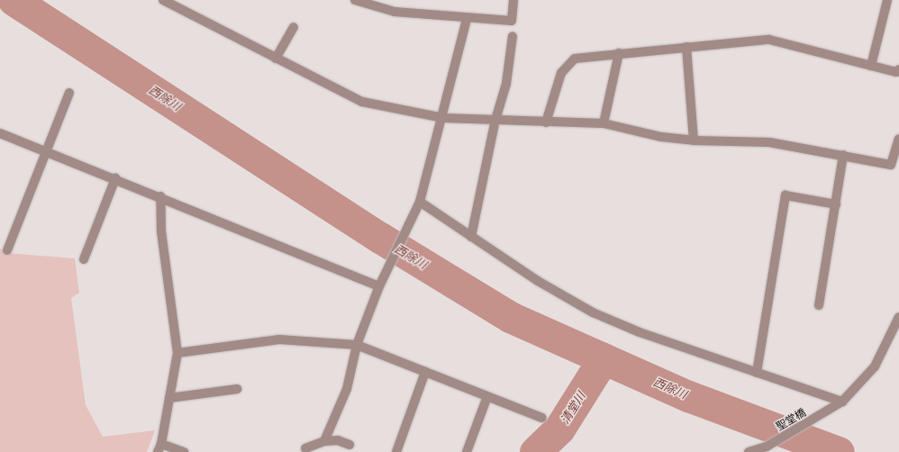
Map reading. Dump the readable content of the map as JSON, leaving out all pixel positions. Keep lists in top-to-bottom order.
{
  "streets": {
    "street": ["聖堂橋"]
  },
  "water": ["西除川", "清堂川"]
}
